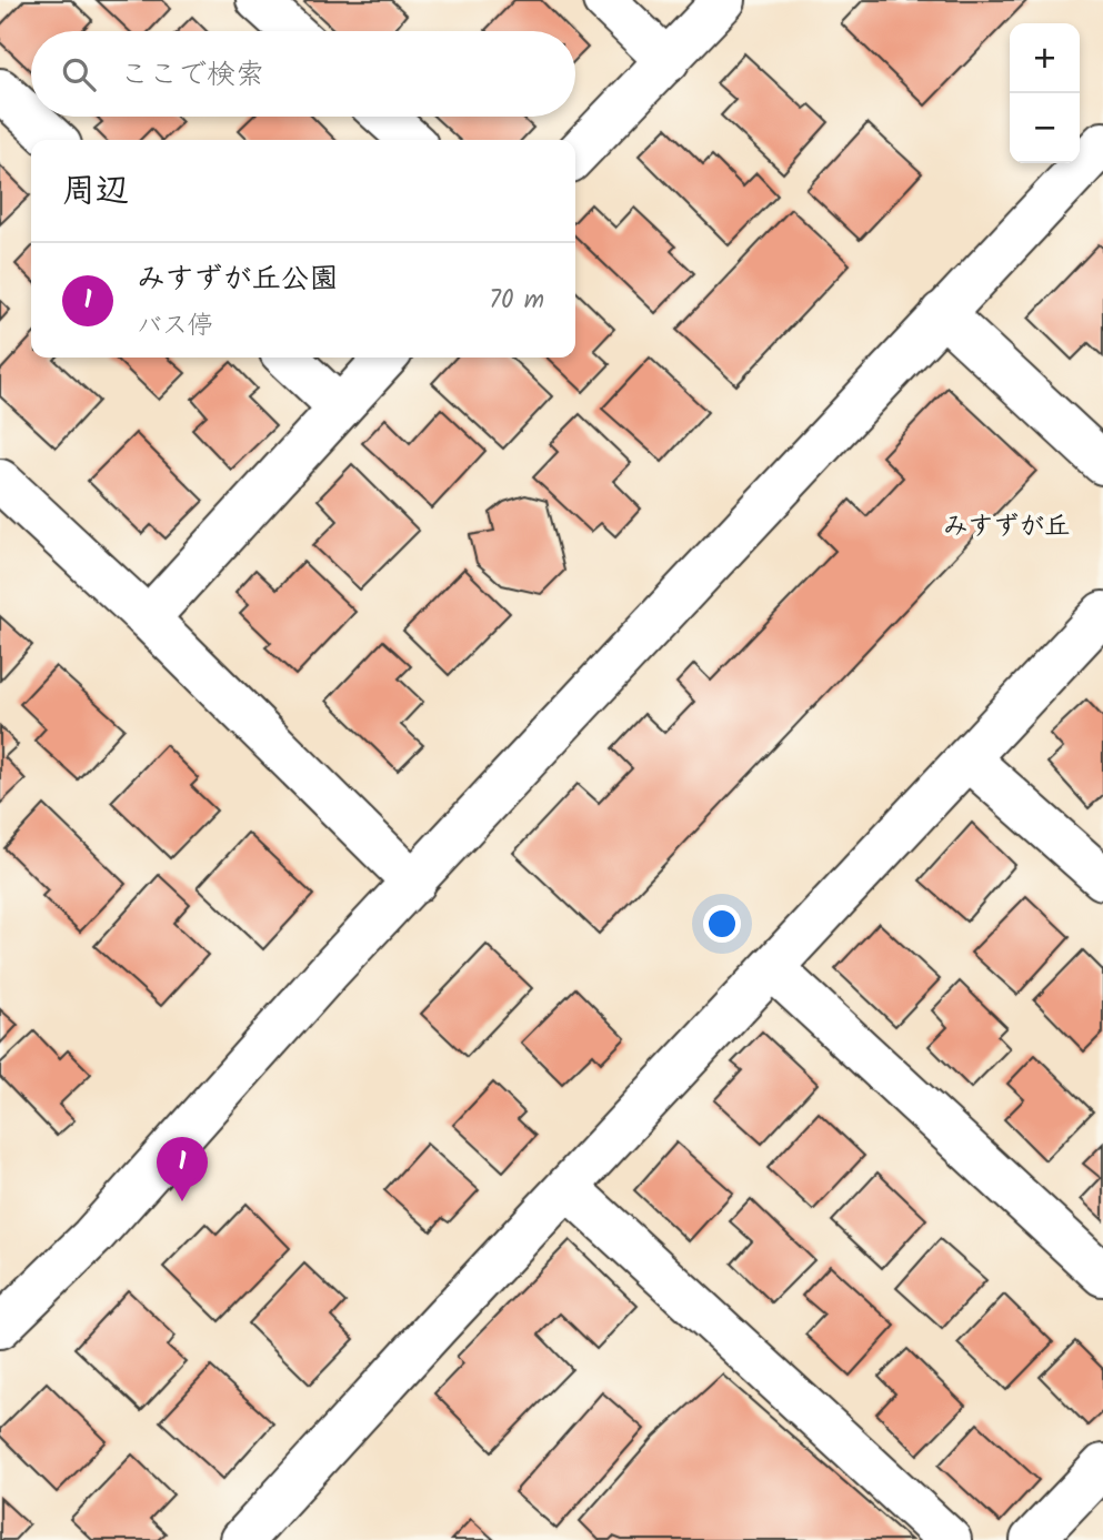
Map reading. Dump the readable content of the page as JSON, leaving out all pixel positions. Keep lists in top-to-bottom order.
{
  "districts": ["みすずが丘"],
  "page": {
    "map_buttons": ["+", "−"],
    "search": "ここで検索",
    "heading": "周辺",
    "list": [
      {
        "mark": "1",
        "name": "みすずが丘公園",
        "note": "バス停",
        "value": "70 m"
      }
    ],
    "pins": "1"
  }
}
